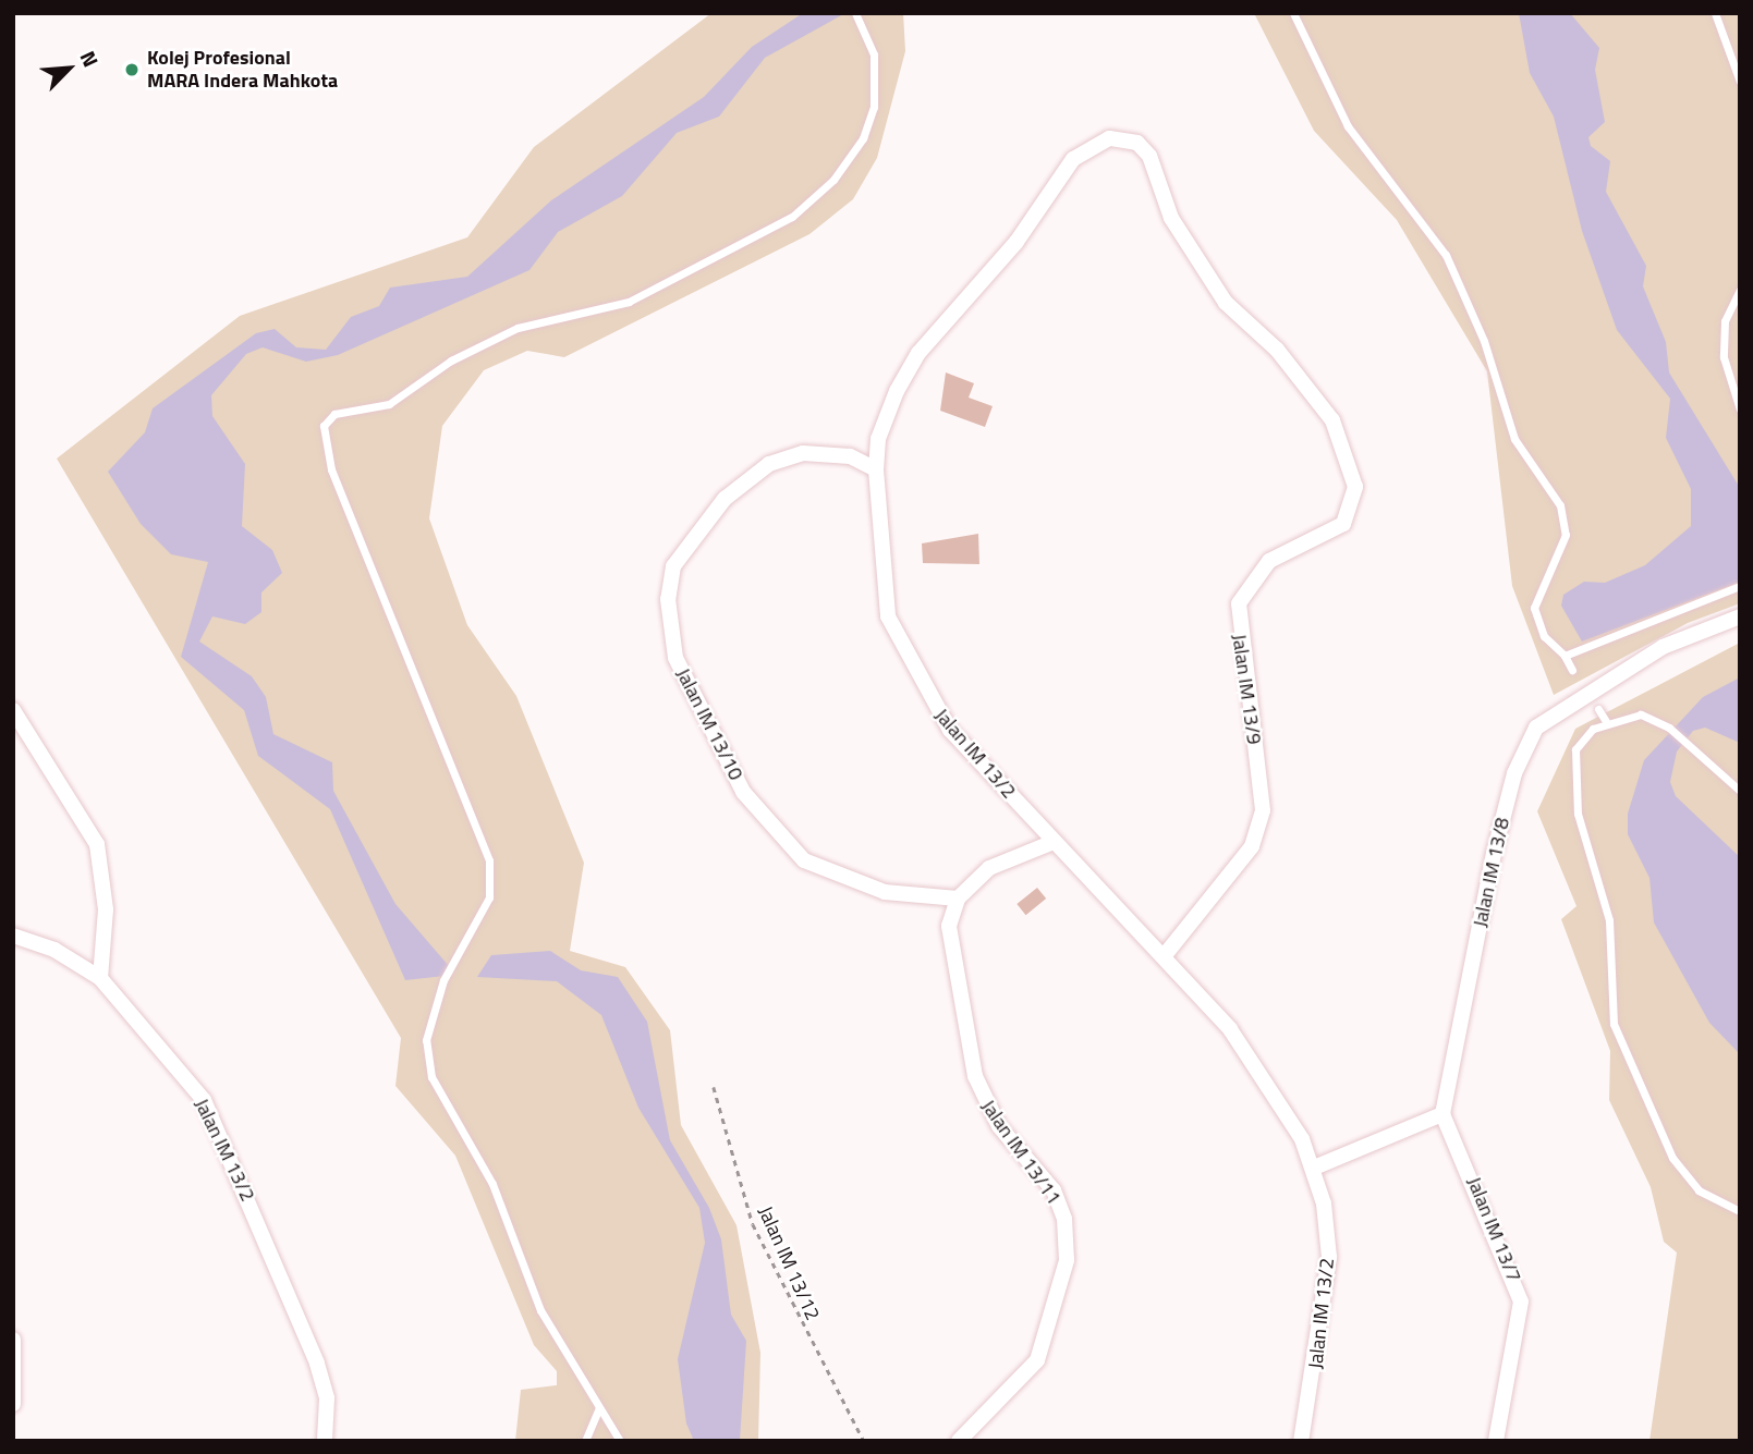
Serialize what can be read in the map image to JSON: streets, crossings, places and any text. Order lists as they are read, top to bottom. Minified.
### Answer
{"streets":{"street":["Jalan IM 13/9","Jalan IM 13/10","Jalan IM 13/2","Jalan IM 13/8","Jalan IM 13/11","Jalan IM 13/7"],"path":["Jalan IM 13/12"]},"crossings":[["Jalan IM 13/9","Jalan IM 13/2"],["Jalan IM 13/10","Jalan IM 13/2"],["Jalan IM 13/10","Jalan IM 13/11"],["Jalan IM 13/8","Jalan IM 13/7"]],"places":["Kolej Profesional MARA Indera Mahkota"],"north":"top right"}
